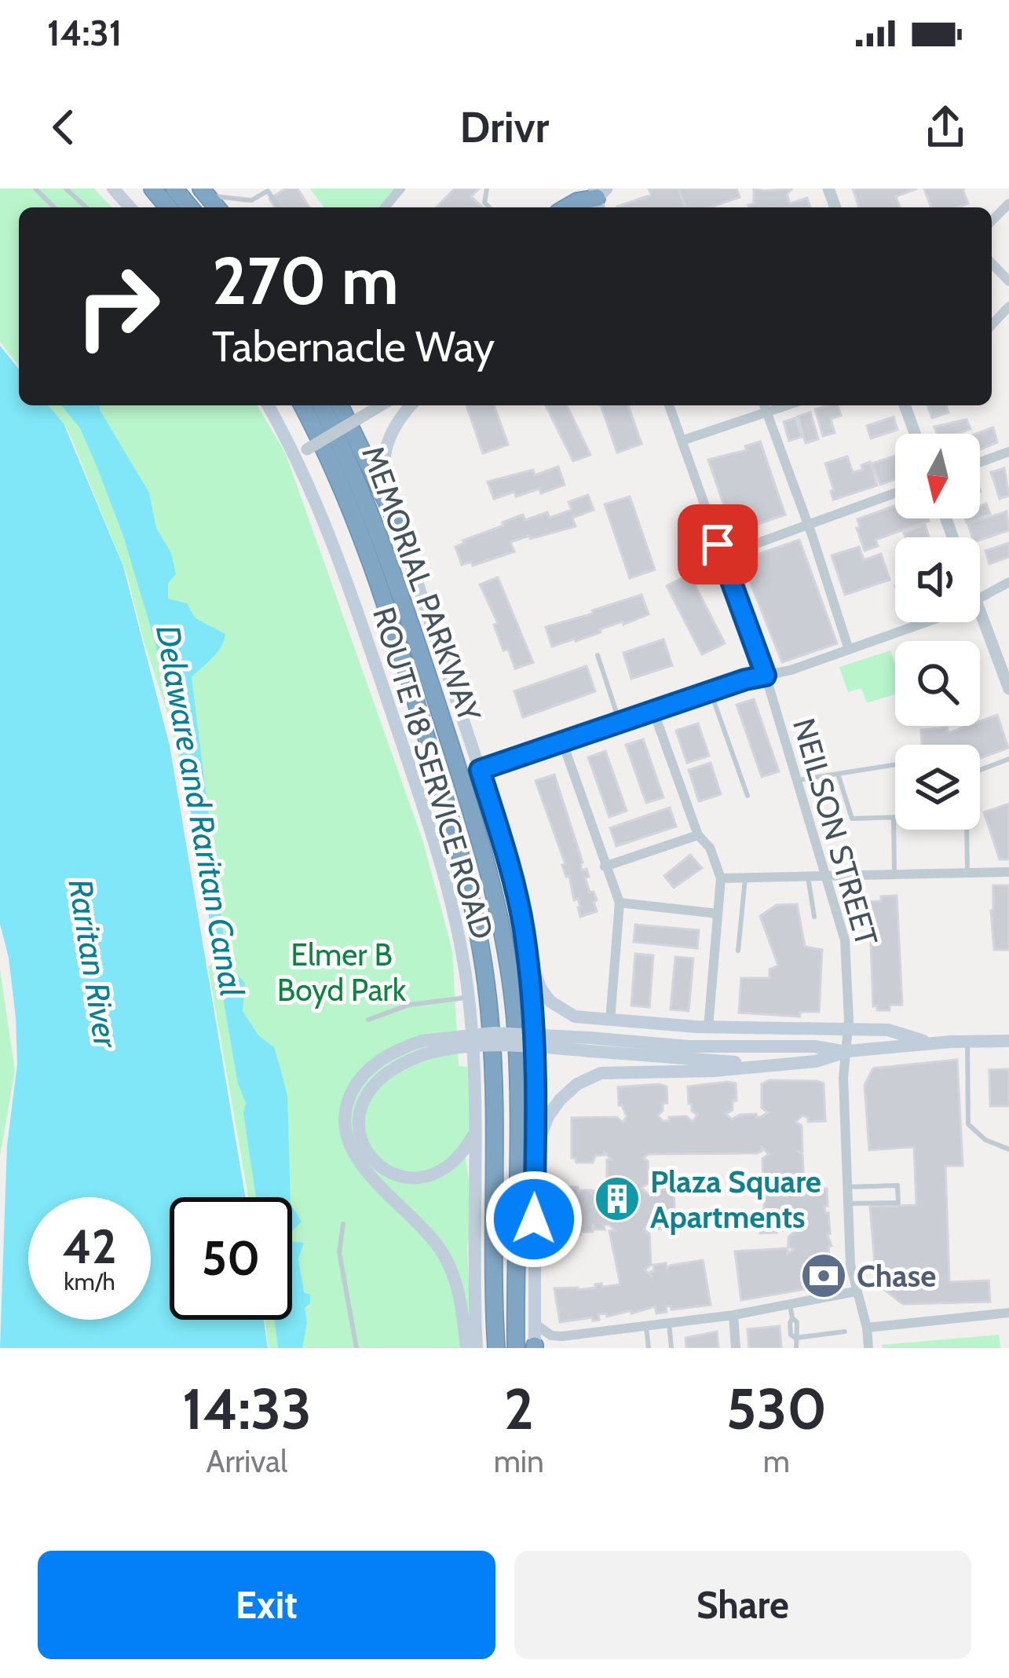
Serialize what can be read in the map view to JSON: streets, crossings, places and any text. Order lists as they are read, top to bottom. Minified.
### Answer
{"streets":{"highway":["MEMORIAL PARKWAY"],"main road":["ROUTE 18 SERVICE ROAD"],"street":["NEILSON STREET"]},"water":["Delaware and Raritan Canal","Raritan River"],"parks":["Elmer B Boyd Park"],"places":{"building":["Plaza Square Apartments"],"bank":["Chase"]},"north":"bottom","page":{"status":"14:31","header":"Drivr","turn":["270 m","Tabernacle Way"],"speed":"42 km/h","limit":"50","eta":["14:33","Arrival","2","min","530","m"],"buttons":["Exit","Share"]}}
